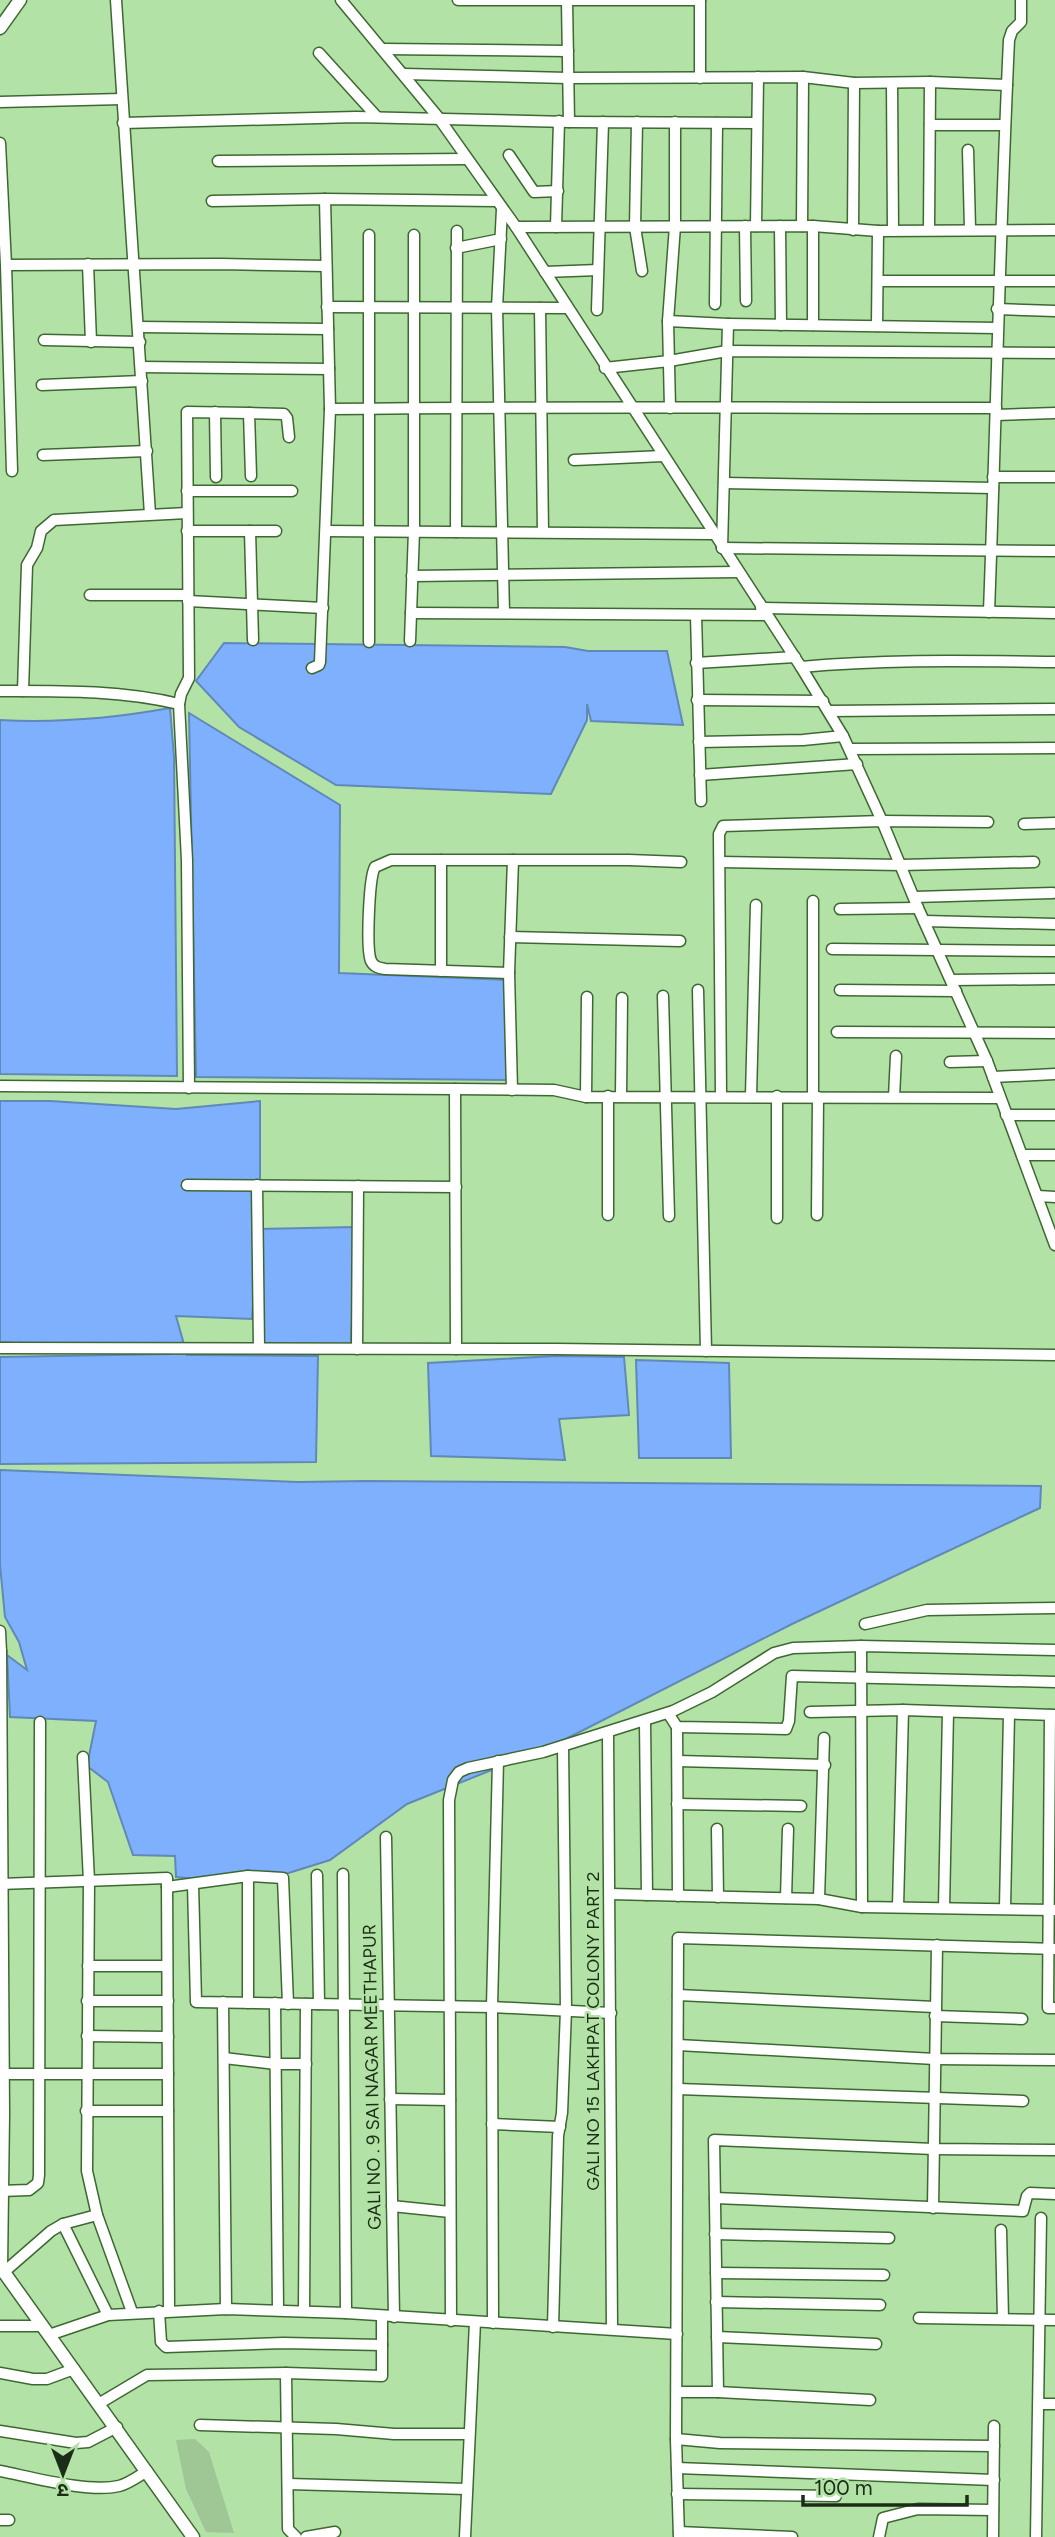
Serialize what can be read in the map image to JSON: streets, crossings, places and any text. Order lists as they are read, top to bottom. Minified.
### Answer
{"streets":{"street":["GALI NO 15 LAKHPAT COLONY PART 2","GALI NO . 9 SAI NAGAR MEETHAPUR"]},"scale_bar":"100 m","north":"bottom"}
